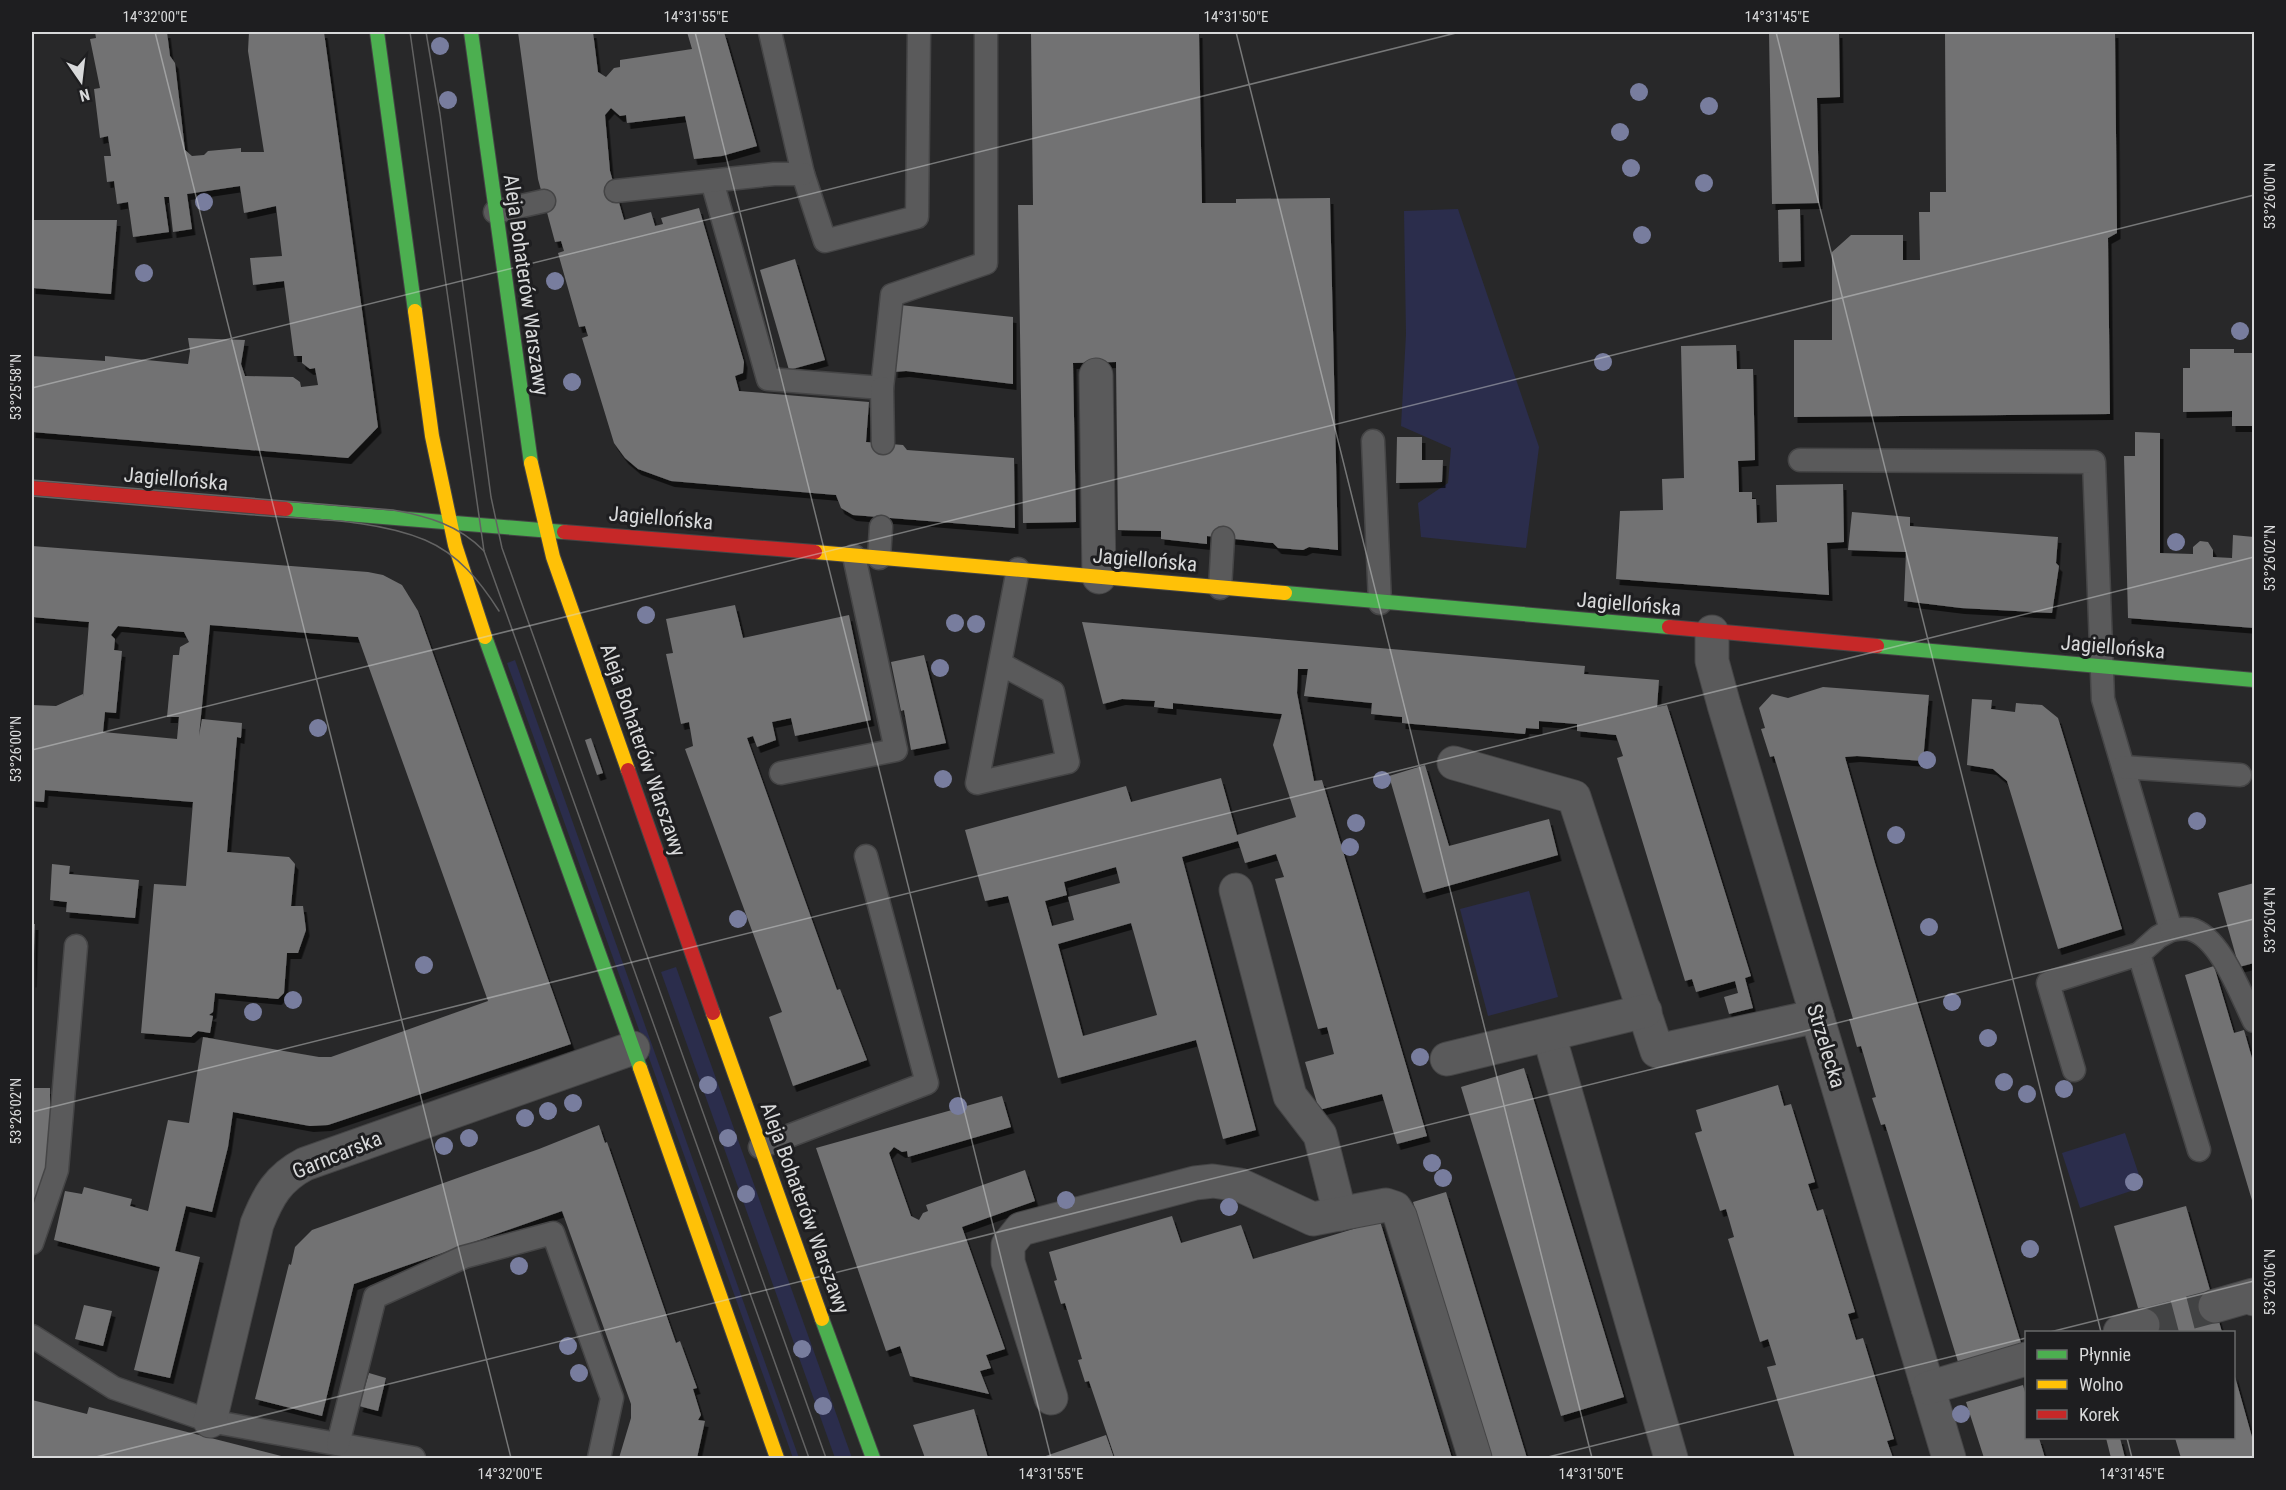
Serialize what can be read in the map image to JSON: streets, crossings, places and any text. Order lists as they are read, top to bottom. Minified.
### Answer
{"streets":{"street":["Aleja Bohaterów Warszawy","Jagiellońska","Strzelecka","Garncarska"]},"crossings":[["Aleja Bohaterów Warszawy","Jagiellońska"],["Jagiellońska","Strzelecka"]],"legend":["Płynnie","Wolno","Korek"],"north":"bottom","coordinates":["14°32'00\"E","14°31'55\"E","14°31'50\"E","14°31'45\"E","53°26'00\"N","53°25'58\"N","53°26'02\"N","53°26'04\"N","53°26'06\"N"]}
